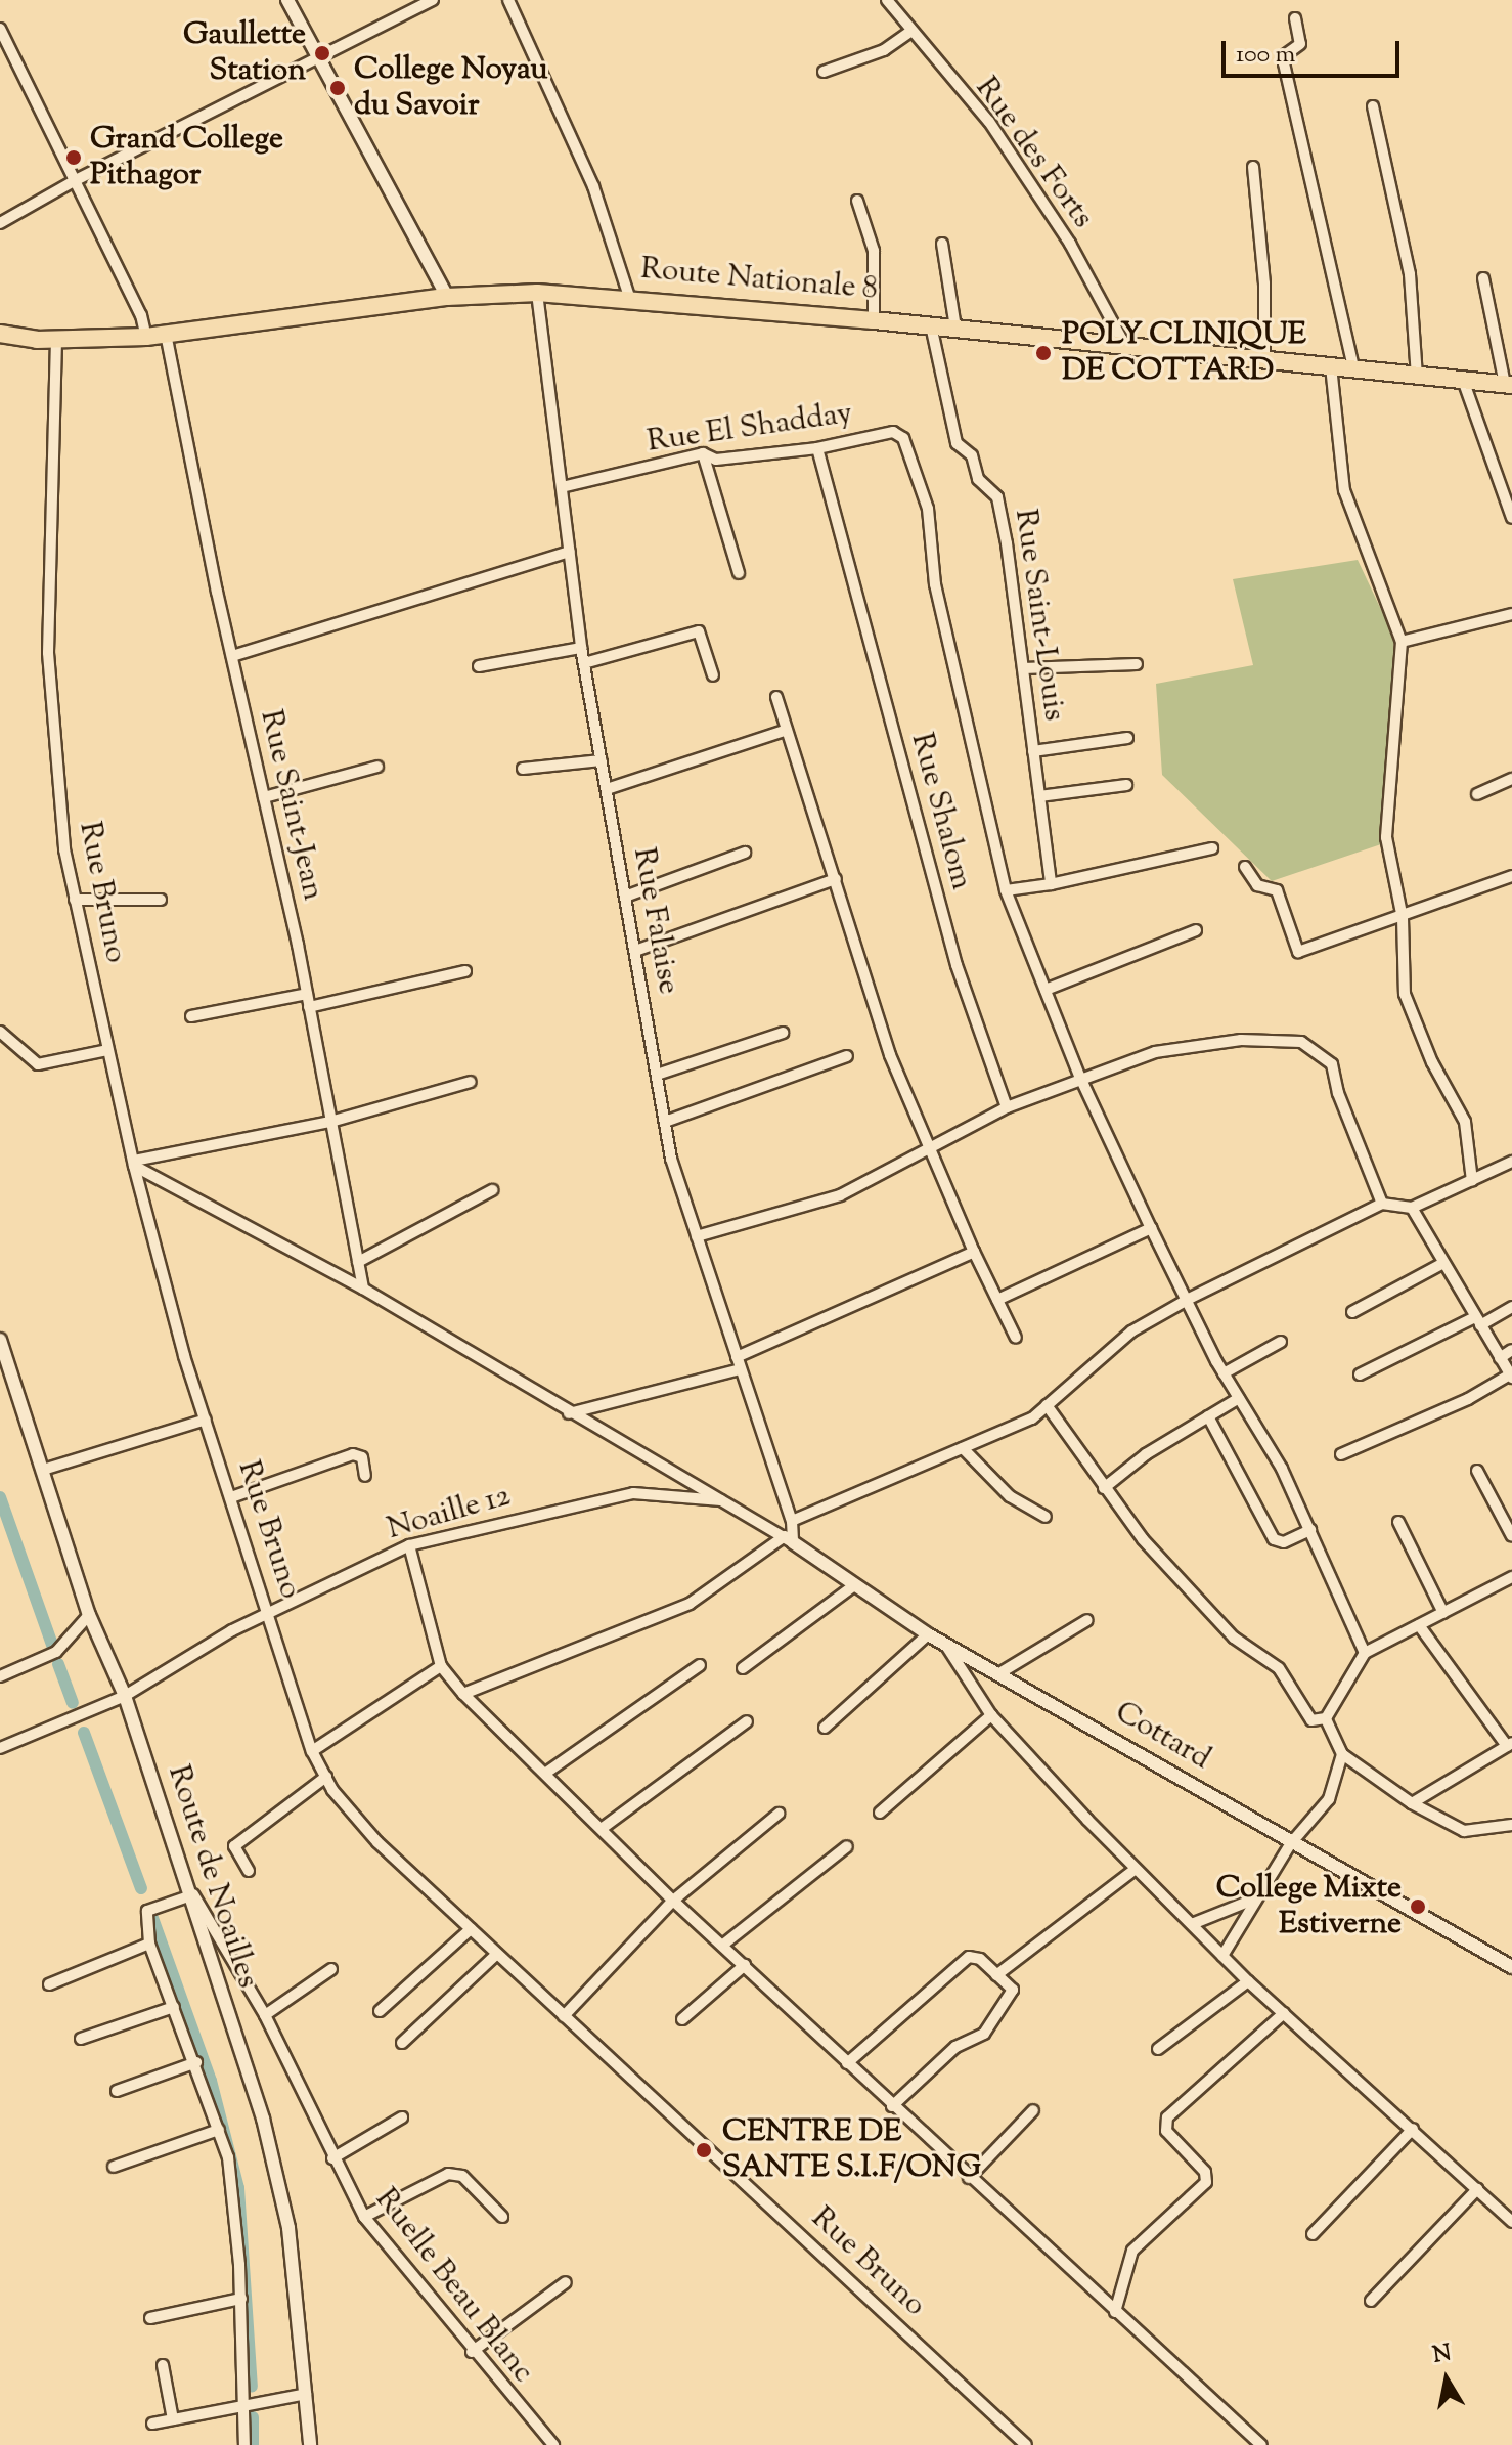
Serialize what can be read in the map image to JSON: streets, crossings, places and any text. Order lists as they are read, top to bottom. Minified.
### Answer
{"streets":{"main road":["Route Nationale 8"],"street":["Rue des Forts","Rue El Shadday","Rue Saint-Louis","Rue Saint-Jean","Rue Shalom","Rue Bruno","Rue Falaise","Noaille 12","Cottard","Route de Noailles","Ruelle Beau Blanc"]},"crossings":[["Rue des Forts","Route Nationale 8"],["Route Nationale 8","Rue Saint-Louis"],["Route Nationale 8","Rue Saint-Jean"],["Route Nationale 8","Rue Bruno"],["Route Nationale 8","Rue Falaise"],["Rue El Shadday","Rue Shalom"],["Rue El Shadday","Rue Falaise"],["Rue Bruno","Noaille 12"],["Rue Falaise","Cottard"],["Noaille 12","Route de Noailles"],["Route de Noailles","Ruelle Beau Blanc"]],"places":["Gaullette Station","College Noyau du Savoir","Grand College Pithagor","POLY CLINIQUE DE COTTARD","College Mixte Estiverne","CENTRE DE SANTE S.I.F/ONG"],"scale_bar":"100 m","north":"top"}
